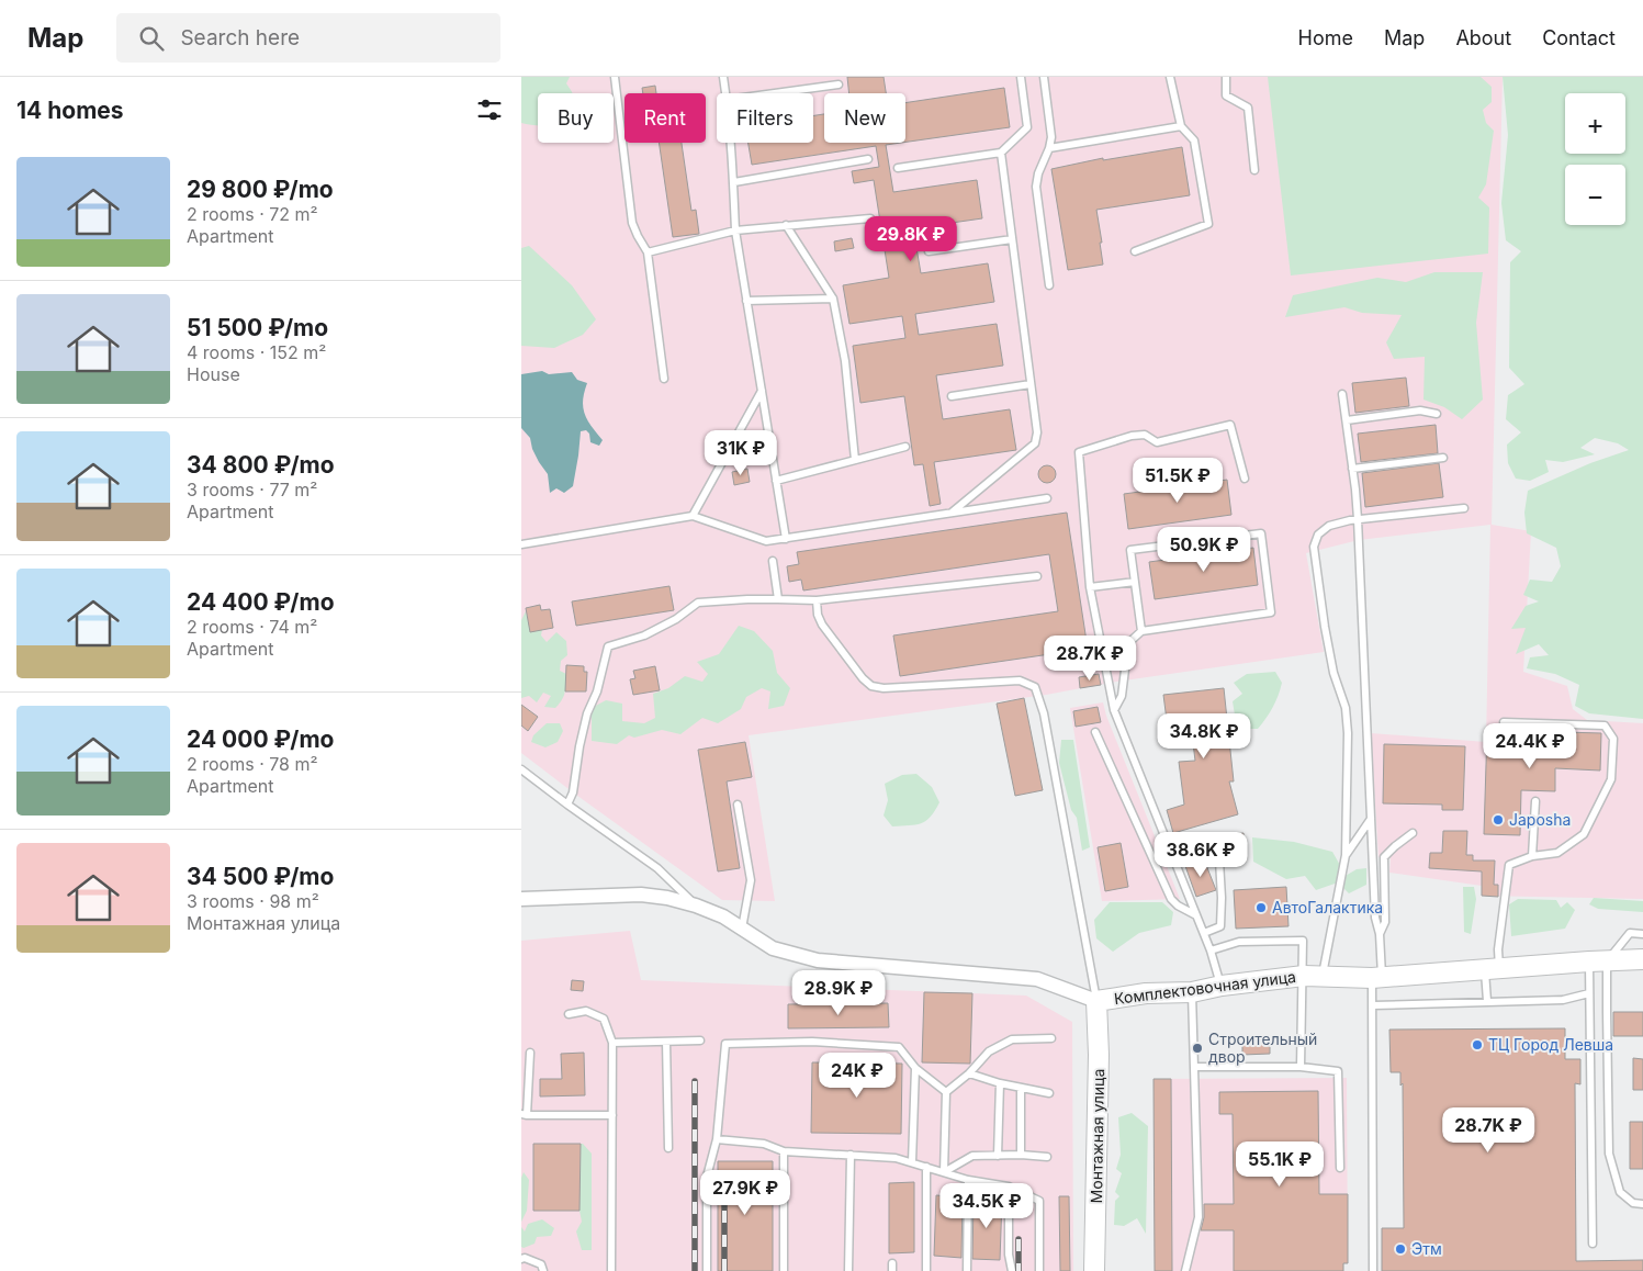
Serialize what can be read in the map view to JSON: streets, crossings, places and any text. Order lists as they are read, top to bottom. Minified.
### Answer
{"streets":{"street":["Комплектовочная улица","Монтажная улица"]},"crossings":[["Комплектовочная улица","Монтажная улица"]],"places":["Japosha","АвтоГалактика","ТЦ Город Левша","Строительный двор","Этм"],"page":{"header":"Map","search":"Search here","nav":["Home","Map","About","Contact"],"heading":"14 homes","map_buttons":["+","−"],"chip":["Buy","Rent","Filters","New"],"list":[{"name":"29 800 ₽/mo","note":"2 rooms · 72 m² · Apartment"},{"name":"51 500 ₽/mo","note":"4 rooms · 152 m² · House"},{"name":"34 800 ₽/mo","note":"3 rooms · 77 m² · Apartment"},{"name":"24 400 ₽/mo","note":"2 rooms · 74 m² · Apartment"},{"name":"24 000 ₽/mo","note":"2 rooms · 78 m² · Apartment"},{"name":"34 500 ₽/mo","note":"3 rooms · 98 m² · Монтажная улица"}],"price":["29.8K ₽","31K ₽","51.5K ₽","50.9K ₽","28.7K ₽","34.8K ₽","24.4K ₽","38.6K ₽","28.9K ₽","24K ₽","28.7K ₽","55.1K ₽","27.9K ₽","34.5K ₽"]}}
